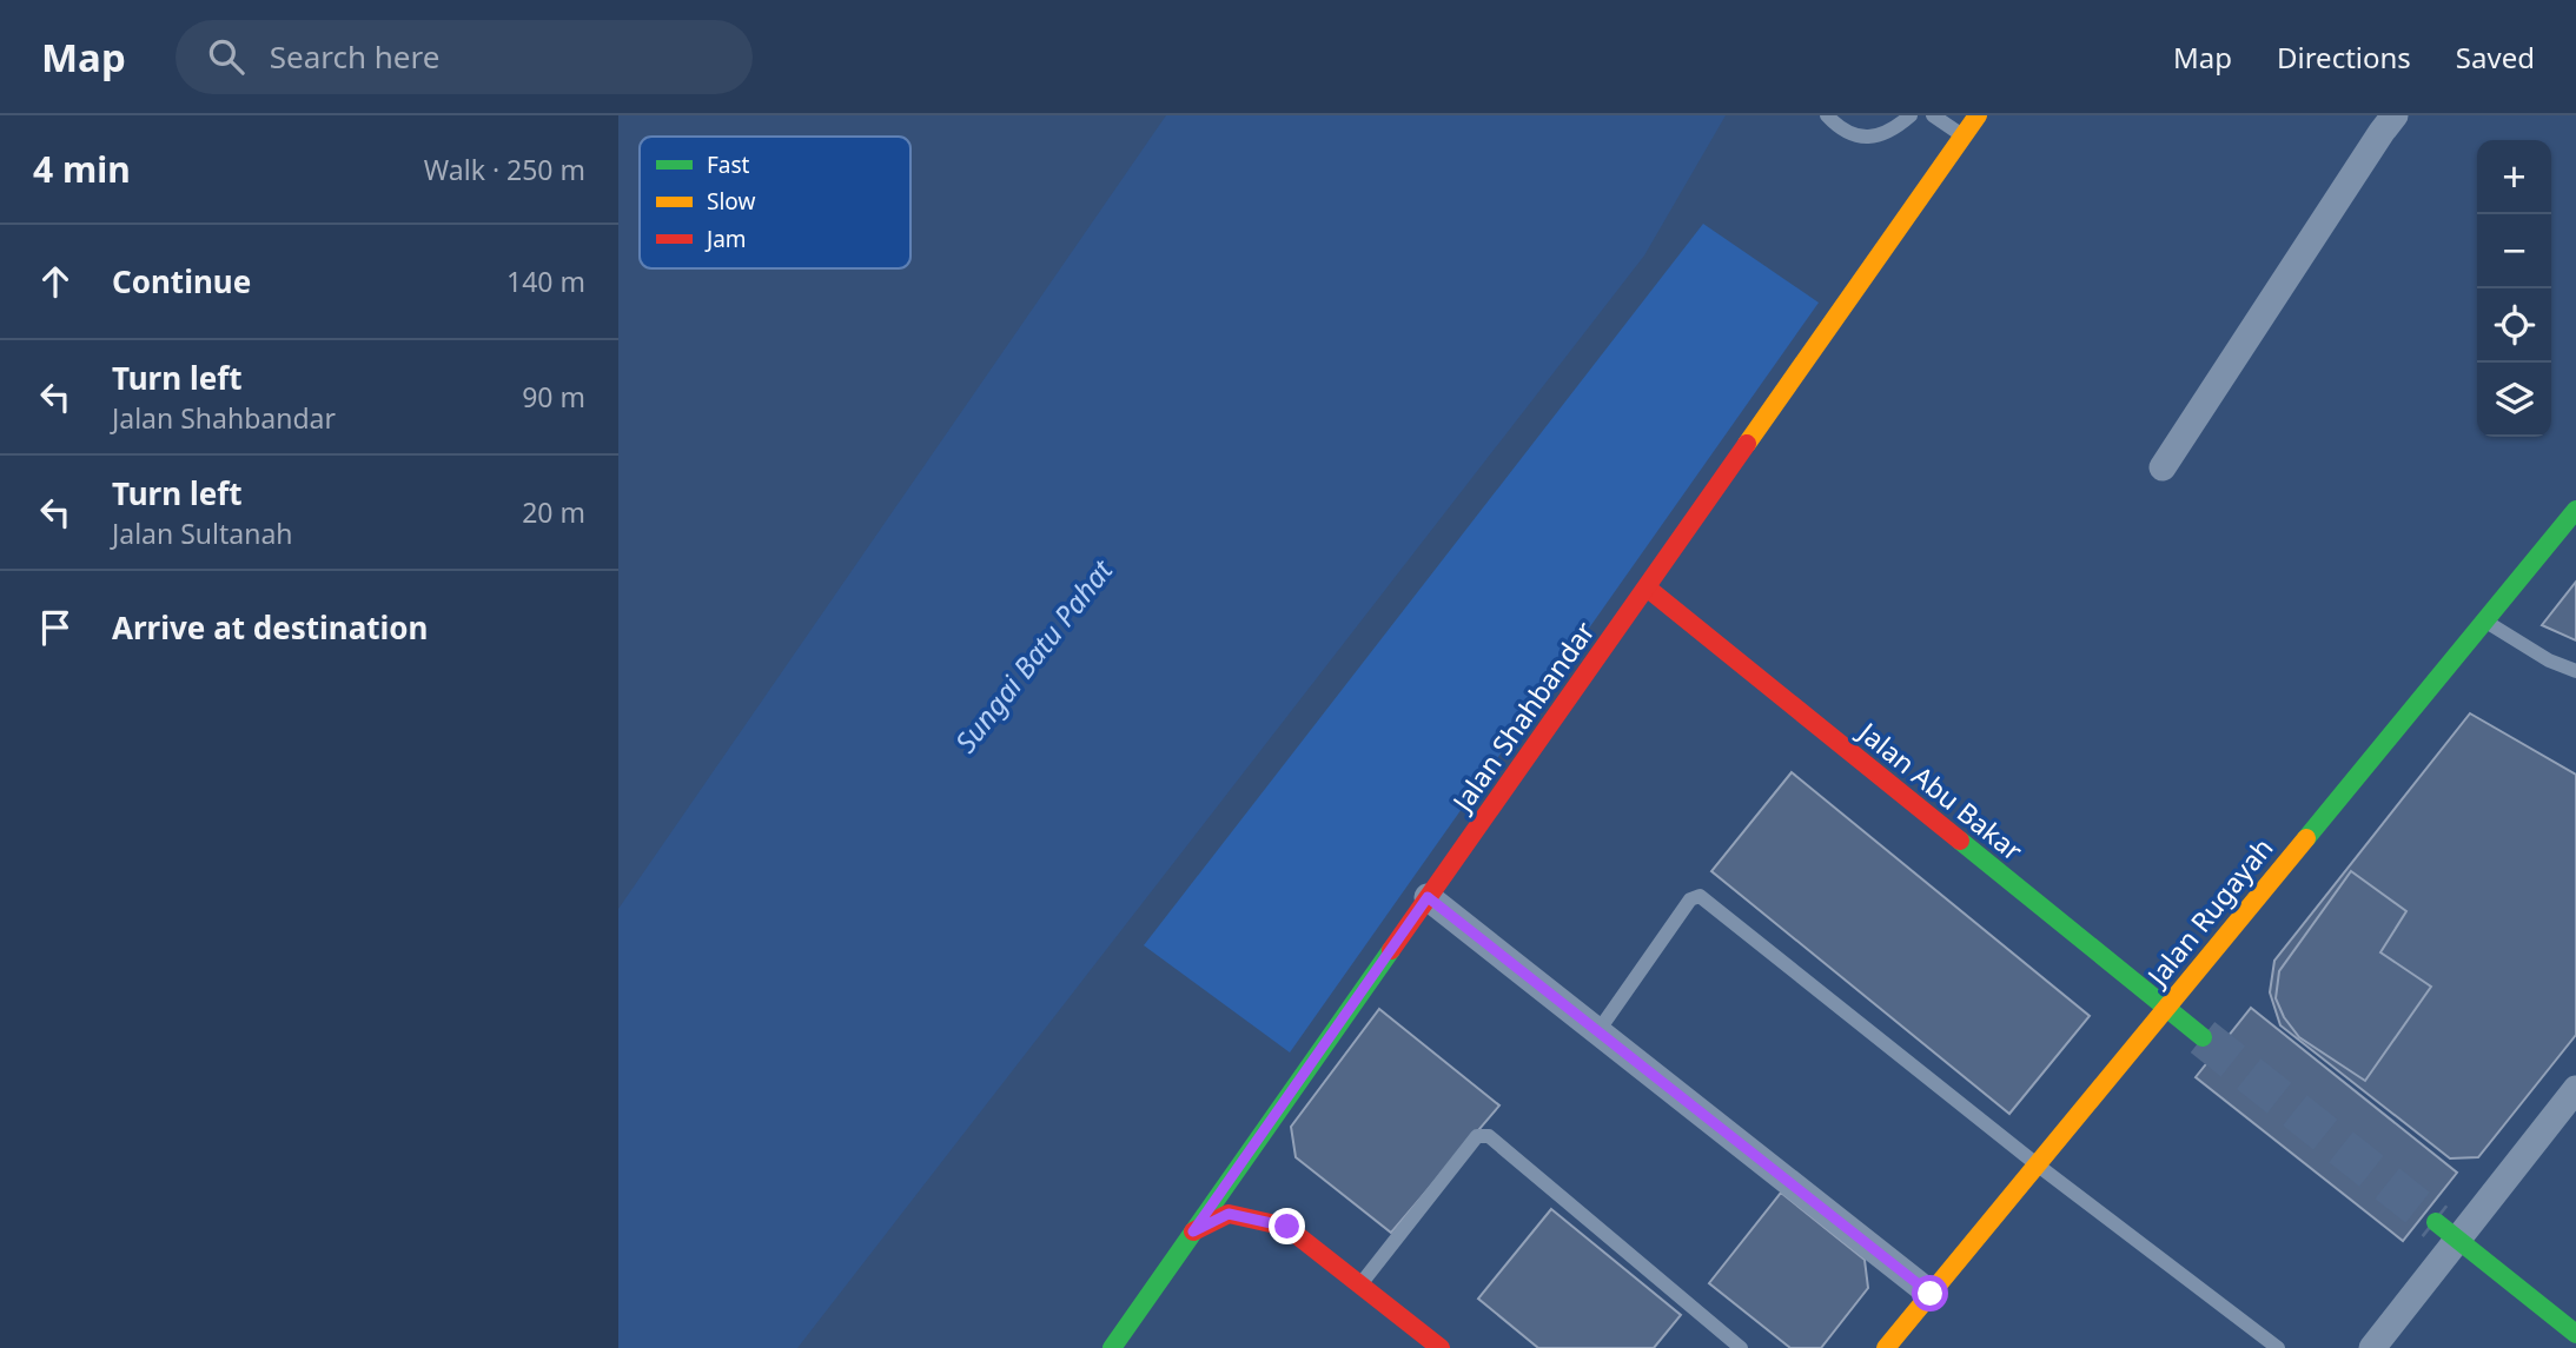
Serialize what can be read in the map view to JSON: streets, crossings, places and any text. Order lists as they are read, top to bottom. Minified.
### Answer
{"streets":{"street":["Jalan Shahbandar","Jalan Abu Bakar","Jalan Rugayah"]},"crossings":[["Jalan Shahbandar","Jalan Abu Bakar"],["Jalan Abu Bakar","Jalan Rugayah"]],"water":["Sungai Batu Pahat"],"legend":["Fast","Slow","Jam"],"page":{"header":"Map","search":"Search here","nav":["Map","Directions","Saved"],"heading":["4 min","Walk · 250 m"],"map_buttons":["+","−"],"list":[["Continue","140 m"],["Turn left","Jalan Shahbandar","90 m"],["Turn left","Jalan Sultanah","20 m"],"Arrive at destination"]}}
